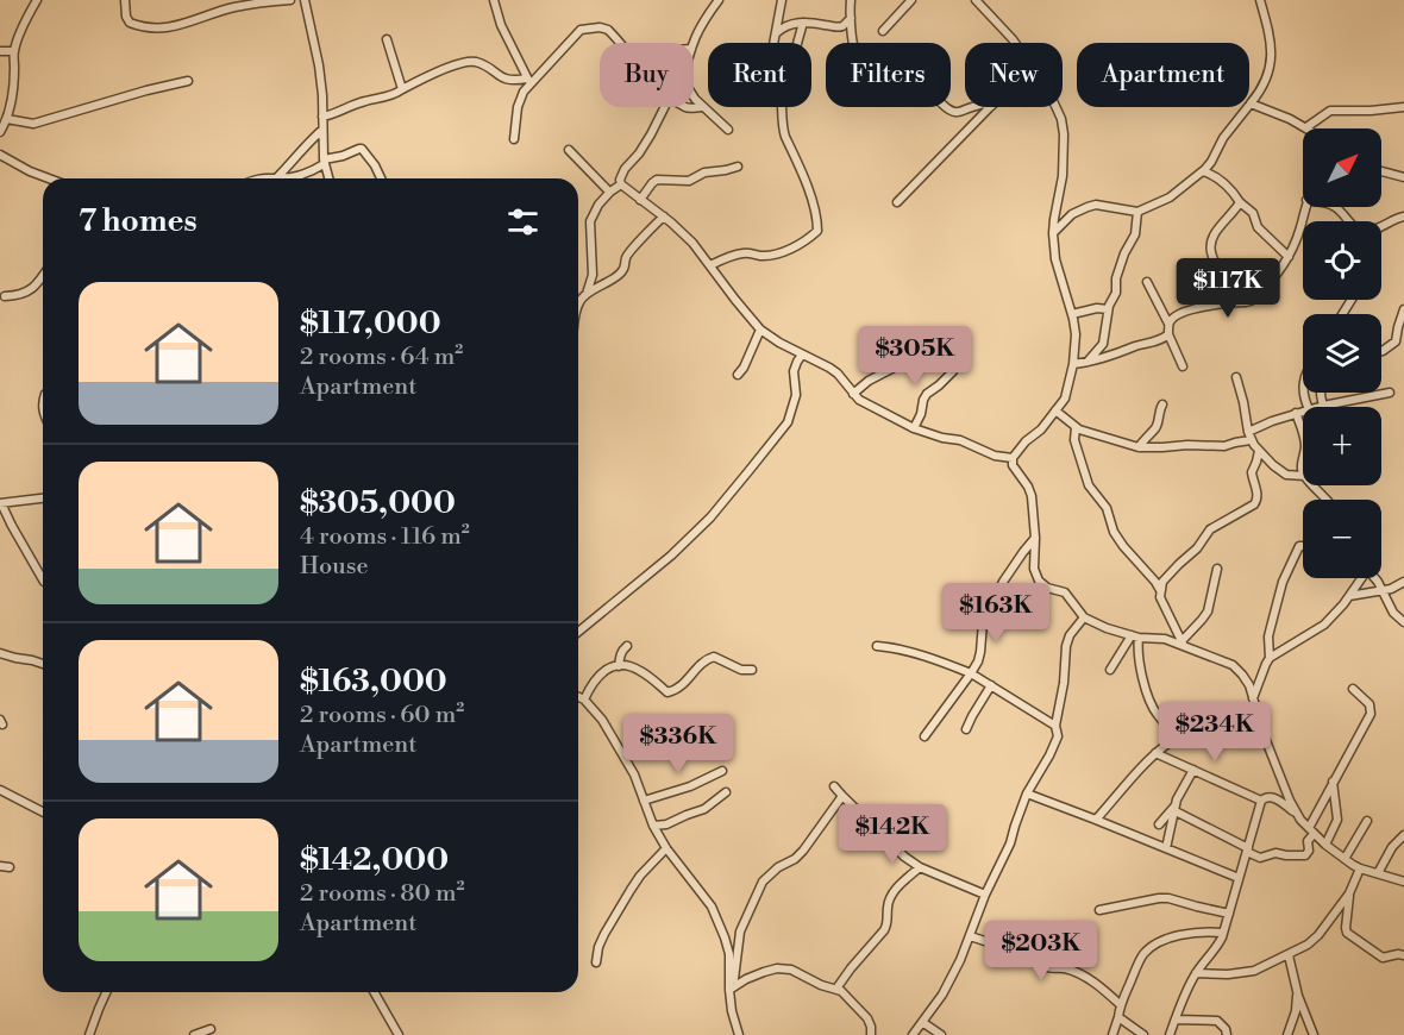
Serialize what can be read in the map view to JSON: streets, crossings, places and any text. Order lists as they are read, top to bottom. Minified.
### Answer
{"north":"top right","page":{"chip":["Buy","Rent","Filters","New","Apartment"],"map_buttons":["+","−"],"heading":"7 homes","price":["$117K","$305K","$163K","$234K","$336K","$142K","$203K"],"list":[{"name":"$117,000","note":"2 rooms · 64 m² · Apartment"},{"name":"$305,000","note":"4 rooms · 116 m² · House"},{"name":"$163,000","note":"2 rooms · 60 m² · Apartment"},{"name":"$142,000","note":"2 rooms · 80 m² · Apartment"}]}}
